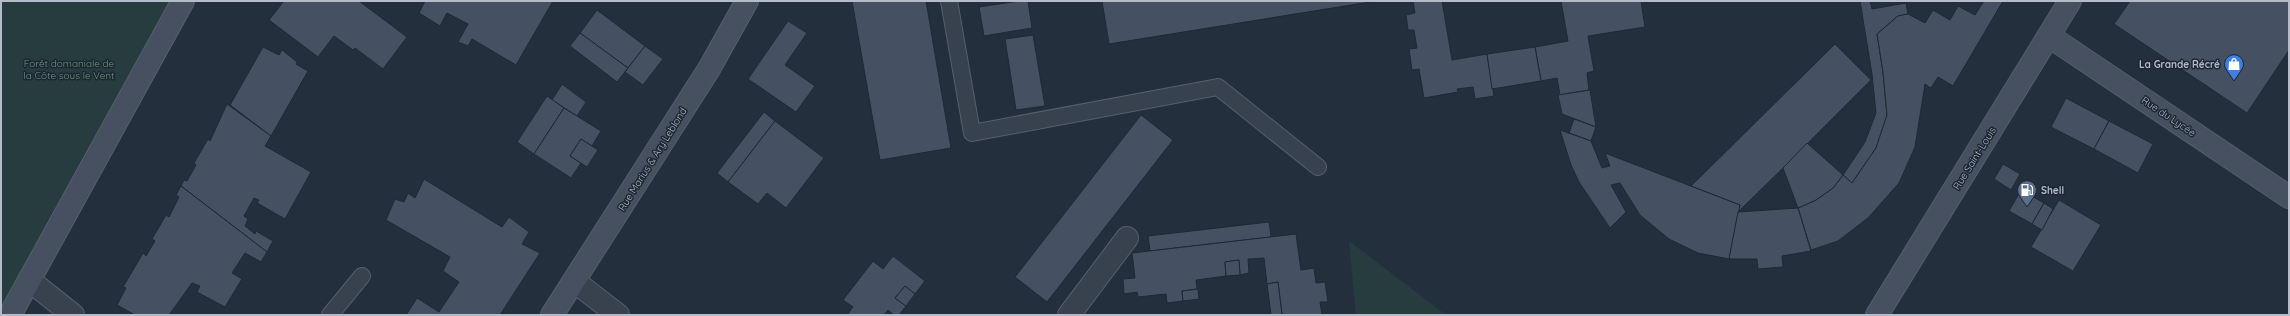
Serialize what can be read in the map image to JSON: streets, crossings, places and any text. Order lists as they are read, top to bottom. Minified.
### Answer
{"streets":{"street":["Rue du Lycée","Rue Saint-Louis","Rue Marius & Ary Leblond"]},"crossings":[["Rue du Lycée","Rue Saint-Louis"]],"parks":["Forêt domaniale de la Côte sous le Vent"],"places":{"shop":["La Grande Récré"],"fuel station":["Shell"]}}
